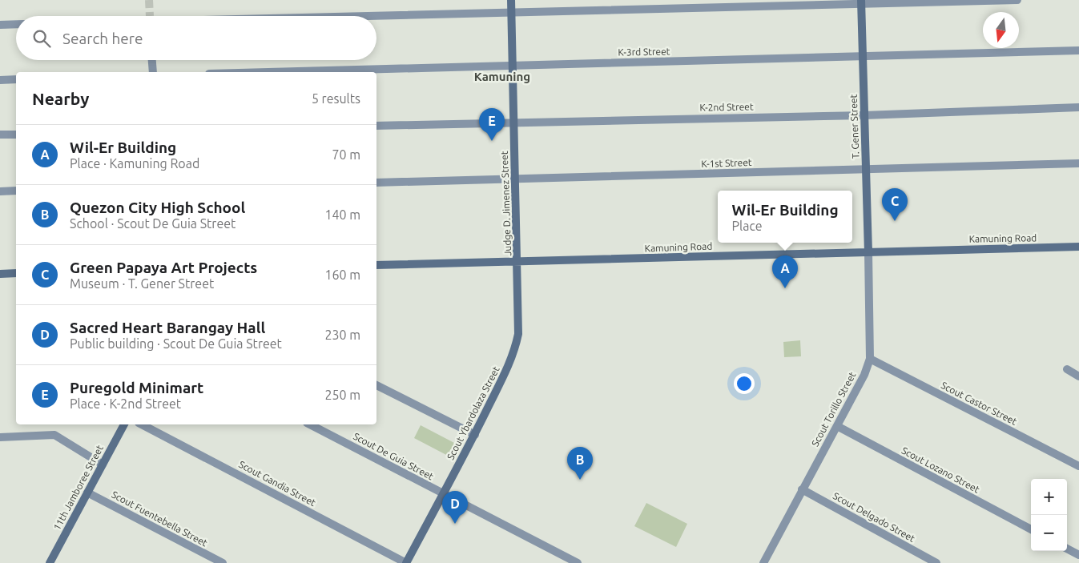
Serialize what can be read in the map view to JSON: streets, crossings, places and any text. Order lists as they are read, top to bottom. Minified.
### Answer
{"streets":{"street":["K-3rd Street","K-2nd Street","T. Gener Street","K-1st Street","Judge D. Jimenez Street","Kamuning Road","Scout Castor Street","Scout Torillo Street","Scout Ybardolaza Street","Scout De Guia Street","Scout Lozano Street","Scout Gandia Street","11th Jamboree Street","Scout Delgado Street","Scout Fuentebella Street"]},"crossings":[["K-3rd Street","T. Gener Street"],["K-3rd Street","Judge D. Jimenez Street"],["K-2nd Street","T. Gener Street"],["K-2nd Street","Judge D. Jimenez Street"],["T. Gener Street","K-1st Street"],["T. Gener Street","Kamuning Road"],["T. Gener Street","Scout Torillo Street"],["K-1st Street","Judge D. Jimenez Street"],["Judge D. Jimenez Street","Kamuning Road"],["Judge D. Jimenez Street","Scout Ybardolaza Street"],["Kamuning Road","Scout Torillo Street"],["Kamuning Road","Scout Ybardolaza Street"],["Scout Castor Street","Scout Torillo Street"],["Scout Torillo Street","Scout Lozano Street"],["Scout Torillo Street","Scout Delgado Street"],["Scout Ybardolaza Street","Scout De Guia Street"],["Scout Ybardolaza Street","Scout Gandia Street"],["11th Jamboree Street","Scout Fuentebella Street"]],"districts":["Kamuning"],"north":"bottom","page":{"search":"Search here","heading":["Nearby","5 results"],"pins":["E","C","A","B","D"],"list":[{"mark":"A","name":"Wil-Er Building","note":"Place · Kamuning Road","value":"70 m"},{"mark":"B","name":"Quezon City High School","note":"School · Scout De Guia Street","value":"140 m"},{"mark":"C","name":"Green Papaya Art Projects","note":"Museum · T. Gener Street","value":"160 m"},{"mark":"D","name":"Sacred Heart Barangay Hall","note":"Public building · Scout De Guia Street","value":"230 m"},{"mark":"E","name":"Puregold Minimart","note":"Place · K-2nd Street","value":"250 m"}],"popup":["Wil-Er Building","Place"],"map_buttons":["+","−"]}}
